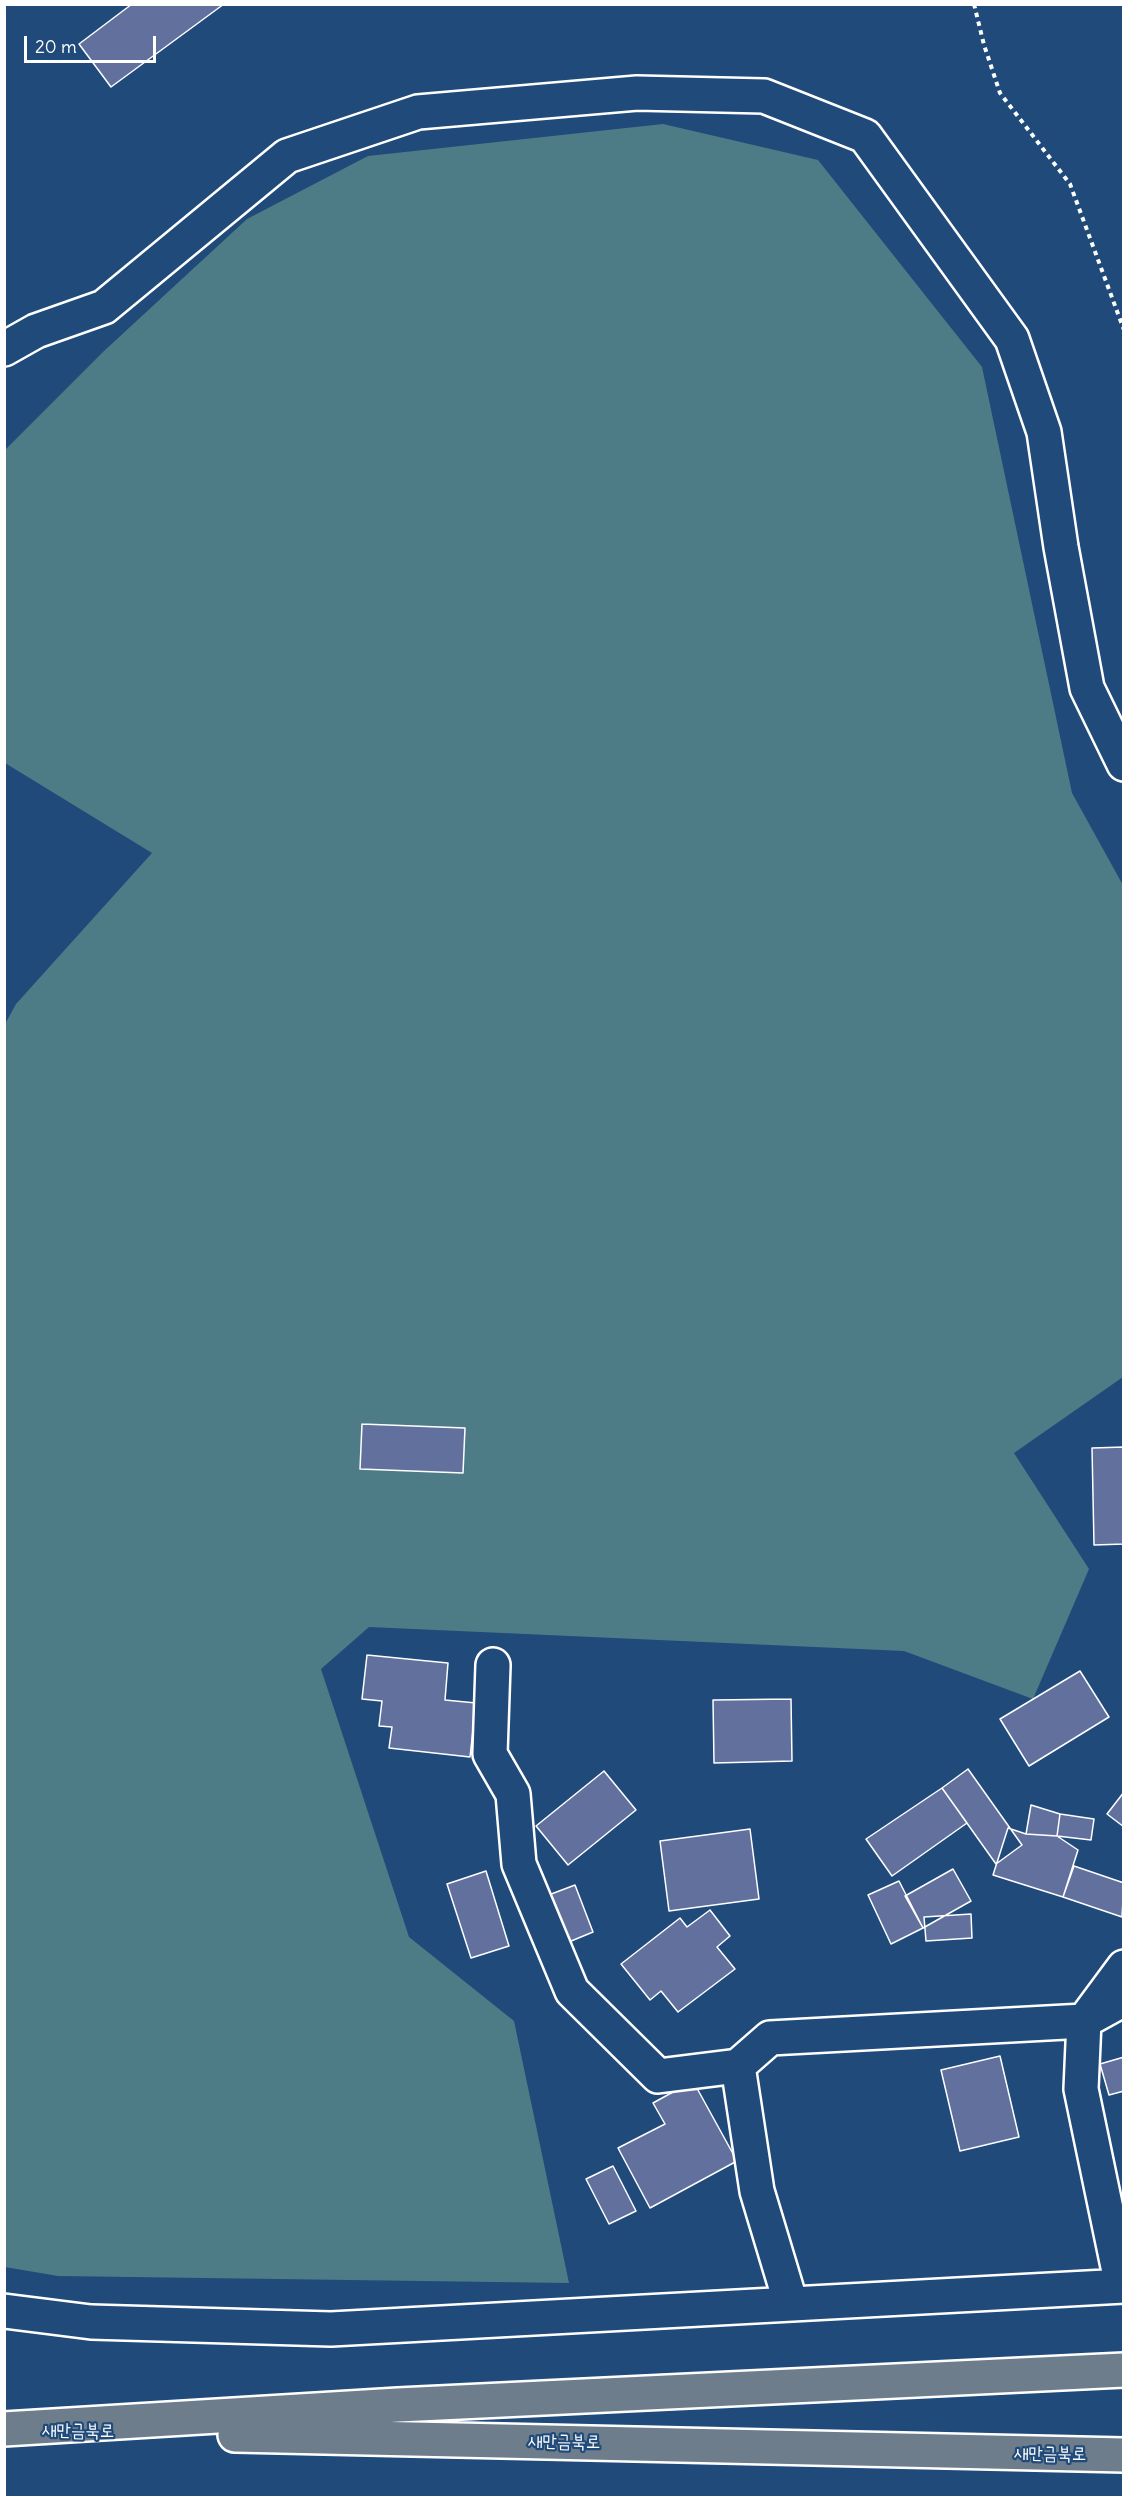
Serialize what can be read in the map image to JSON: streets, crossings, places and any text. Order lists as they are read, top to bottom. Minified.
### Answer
{"streets":{"highway":["새만금북로"]},"scale_bar":"20 m"}
